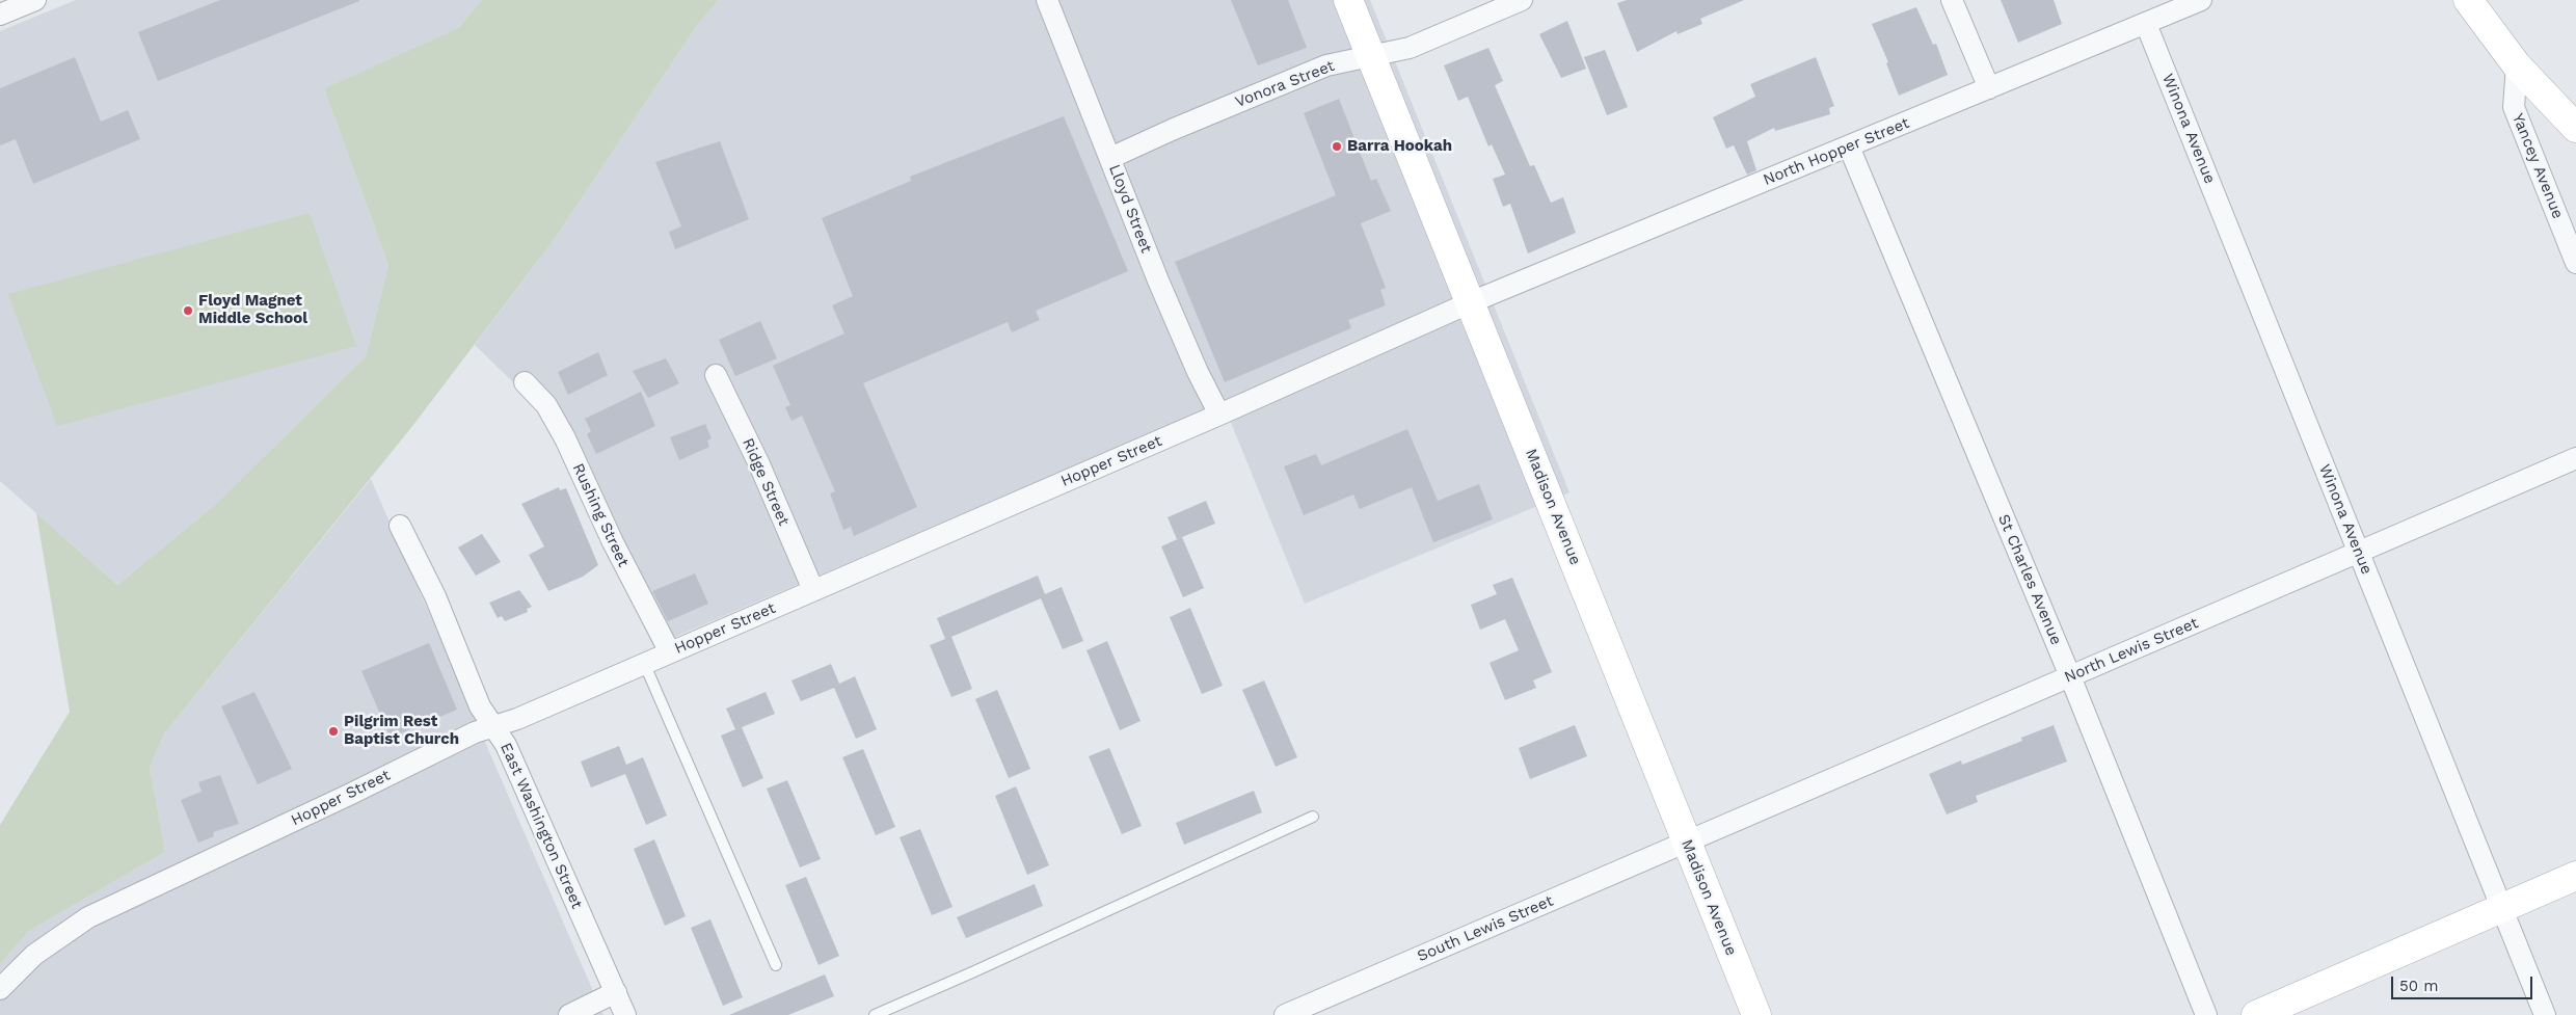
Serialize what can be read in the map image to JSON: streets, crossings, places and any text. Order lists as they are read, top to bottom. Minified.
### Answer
{"streets":{"main road":["Madison Avenue"],"street":["Vonora Street","Winona Avenue","North Hopper Street","Yancey Avenue","Lloyd Street","Hopper Street","Ridge Street","Rushing Street","St Charles Avenue","North Lewis Street","East Washington Street","South Lewis Street"]},"crossings":[["Vonora Street","Lloyd Street"],["Vonora Street","Madison Avenue"],["Winona Avenue","North Hopper Street"],["Winona Avenue","North Lewis Street"],["North Hopper Street","Hopper Street"],["North Hopper Street","Madison Avenue"],["North Hopper Street","St Charles Avenue"],["Lloyd Street","Hopper Street"],["Hopper Street","Ridge Street"],["Hopper Street","Madison Avenue"],["Hopper Street","Rushing Street"],["Hopper Street","East Washington Street"],["Madison Avenue","North Lewis Street"],["Madison Avenue","South Lewis Street"],["St Charles Avenue","North Lewis Street"],["North Lewis Street","South Lewis Street"]],"places":["Barra Hookah","Floyd Magnet Middle School","Pilgrim Rest Baptist Church"],"scale_bar":"50 m"}
